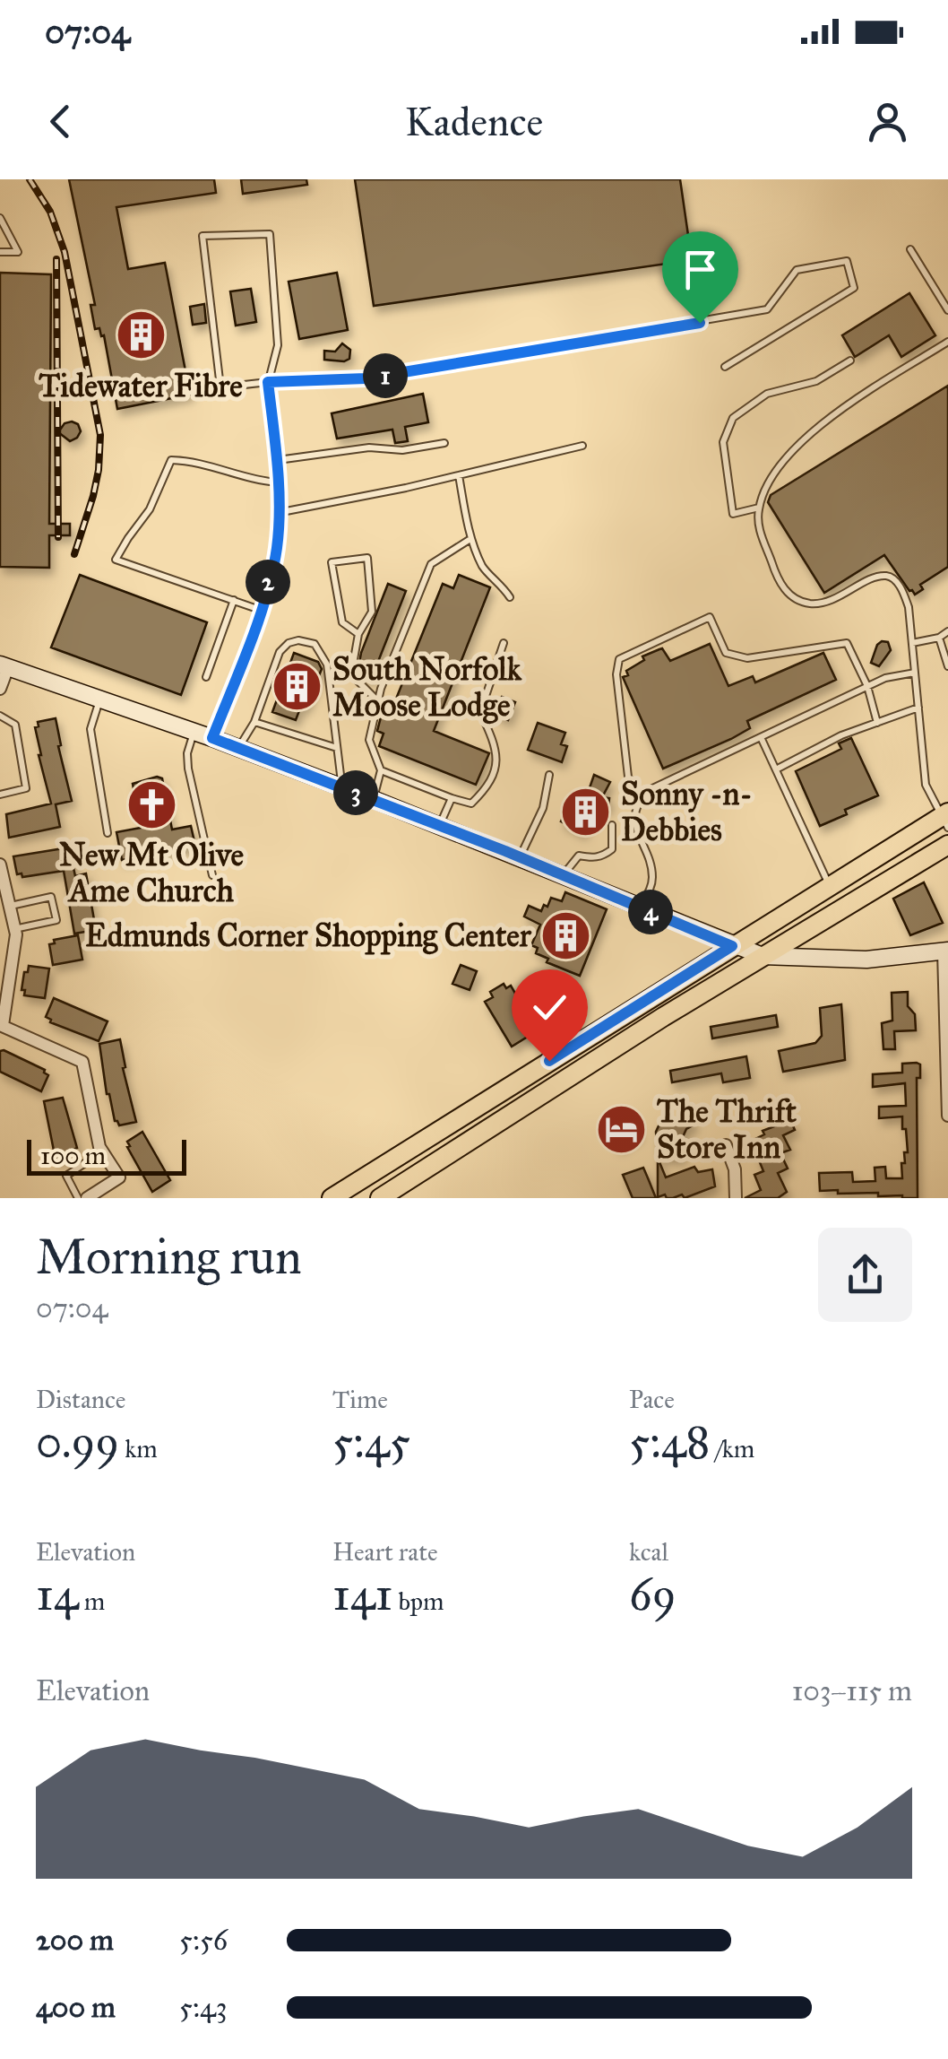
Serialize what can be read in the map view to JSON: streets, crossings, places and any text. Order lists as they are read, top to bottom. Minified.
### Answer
{"places":{"building":["Tidewater Fibre","South Norfolk Moose Lodge","Sonny -n- Debbies","Edmunds Corner Shopping Center"],"church":["New Mt Olive Ame Church"],"hotel":["The Thrift Store Inn"]},"scale_bar":"100 m","page":{"status":"07:04","header":"Kadence","pins":["1","2","3","4"],"scale":"100 m","heading":["Morning run","07:04"],"stats":[["Distance","0.99 km"],["Time","5:45"],["Pace","5:48 /km"],["Elevation","14 m"],["Heart rate","141 bpm"],["kcal","69"]],"chart":["Elevation","103–115 m"],"list":[{"name":"200 m","note":"5:56"},{"name":"400 m","note":"5:43"}]}}
